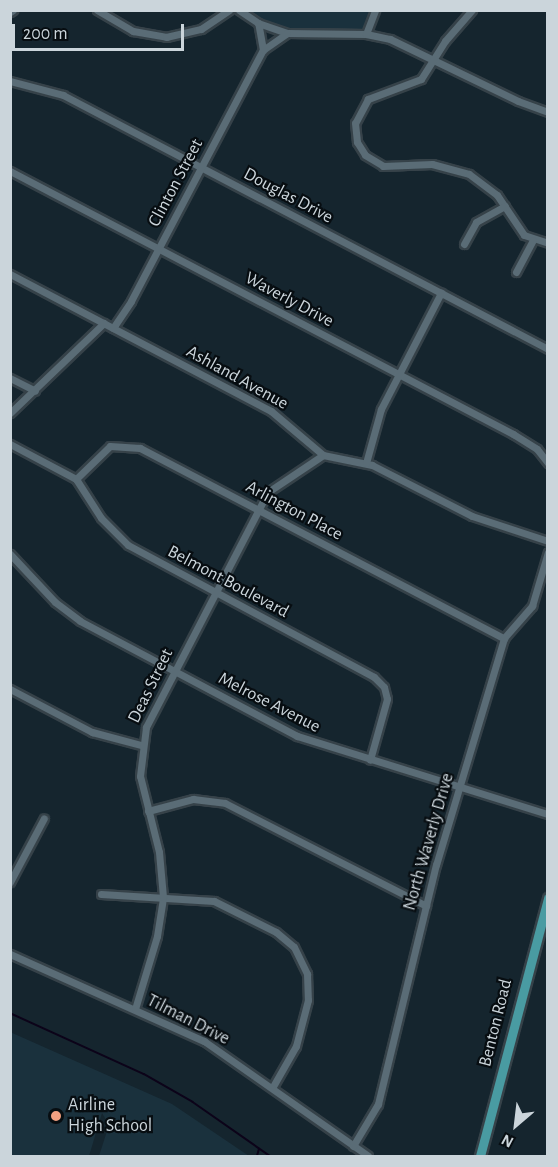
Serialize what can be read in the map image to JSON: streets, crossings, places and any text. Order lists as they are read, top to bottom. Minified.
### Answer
{"streets":{"main road":["Benton Road"],"street":["Clinton Street","Douglas Drive","Waverly Drive","Ashland Avenue","Arlington Place","Belmont Boulevard","Deas Street","Melrose Avenue","North Waverly Drive","Tilman Drive"]},"crossings":[["Clinton Street","Douglas Drive"],["Clinton Street","Waverly Drive"],["Clinton Street","Ashland Avenue"],["Ashland Avenue","Deas Street"],["Arlington Place","Belmont Boulevard"],["Arlington Place","Deas Street"],["Arlington Place","North Waverly Drive"],["Belmont Boulevard","Deas Street"],["Belmont Boulevard","Melrose Avenue"],["Deas Street","Melrose Avenue"],["Deas Street","Tilman Drive"],["Melrose Avenue","North Waverly Drive"],["North Waverly Drive","Tilman Drive"]],"places":["Airline High School"],"scale_bar":"200 m","north":"bottom left"}
